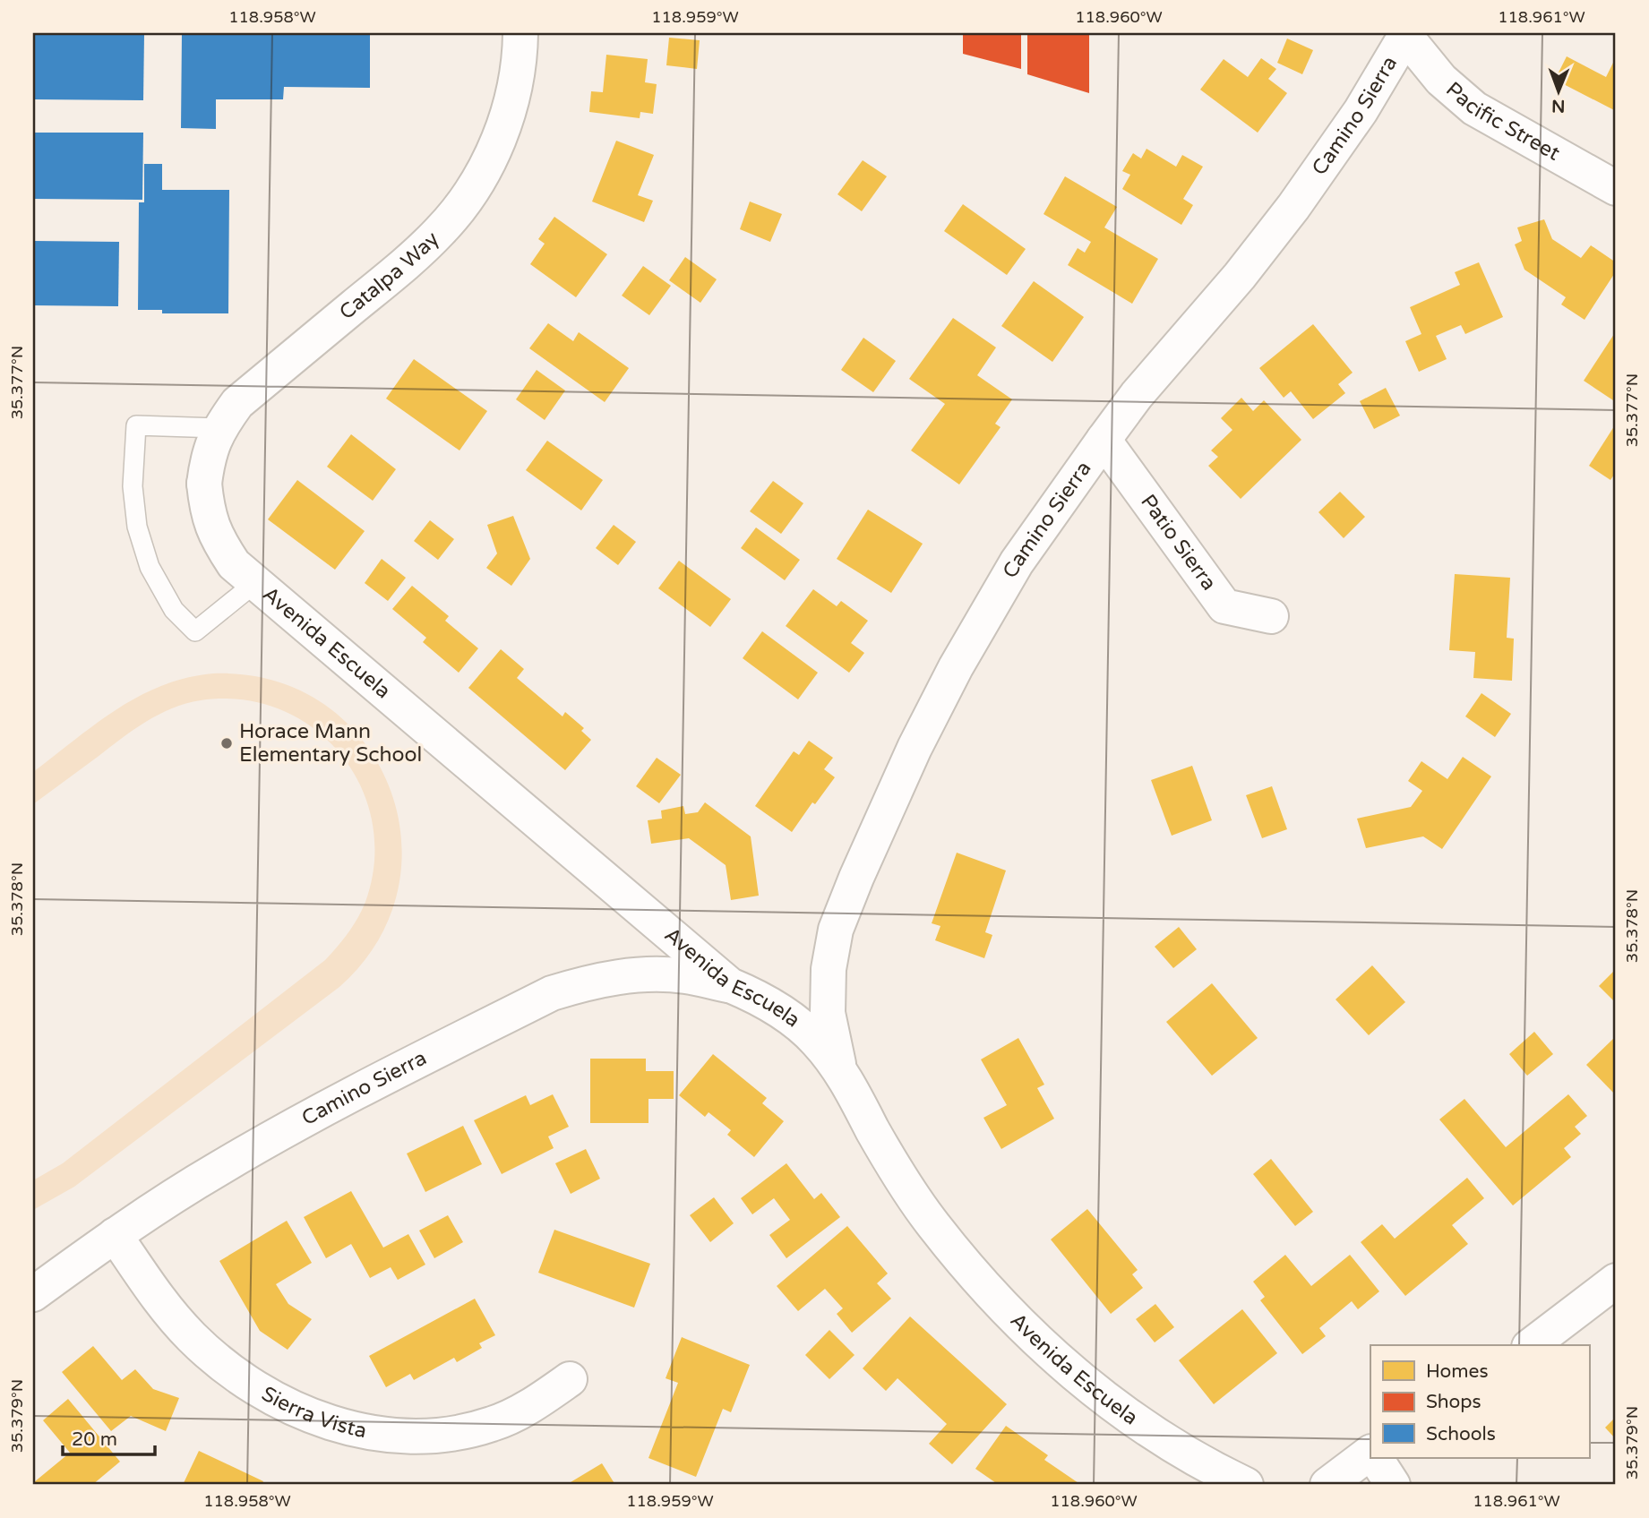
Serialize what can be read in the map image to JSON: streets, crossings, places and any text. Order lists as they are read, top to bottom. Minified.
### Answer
{"streets":{"street":["Camino Sierra","Pacific Street","Catalpa Way","Patio Sierra","Avenida Escuela","Sierra Vista"]},"crossings":[["Camino Sierra","Pacific Street"],["Camino Sierra","Patio Sierra"],["Camino Sierra","Avenida Escuela"],["Camino Sierra","Sierra Vista"],["Catalpa Way","Avenida Escuela"]],"places":["Horace Mann Elementary School"],"legend":["Homes","Shops","Schools"],"scale_bar":"20 m","north":"bottom","coordinates":["118.958°W","118.959°W","118.960°W","118.961°W","35.377°N","35.378°N","35.379°N"]}
